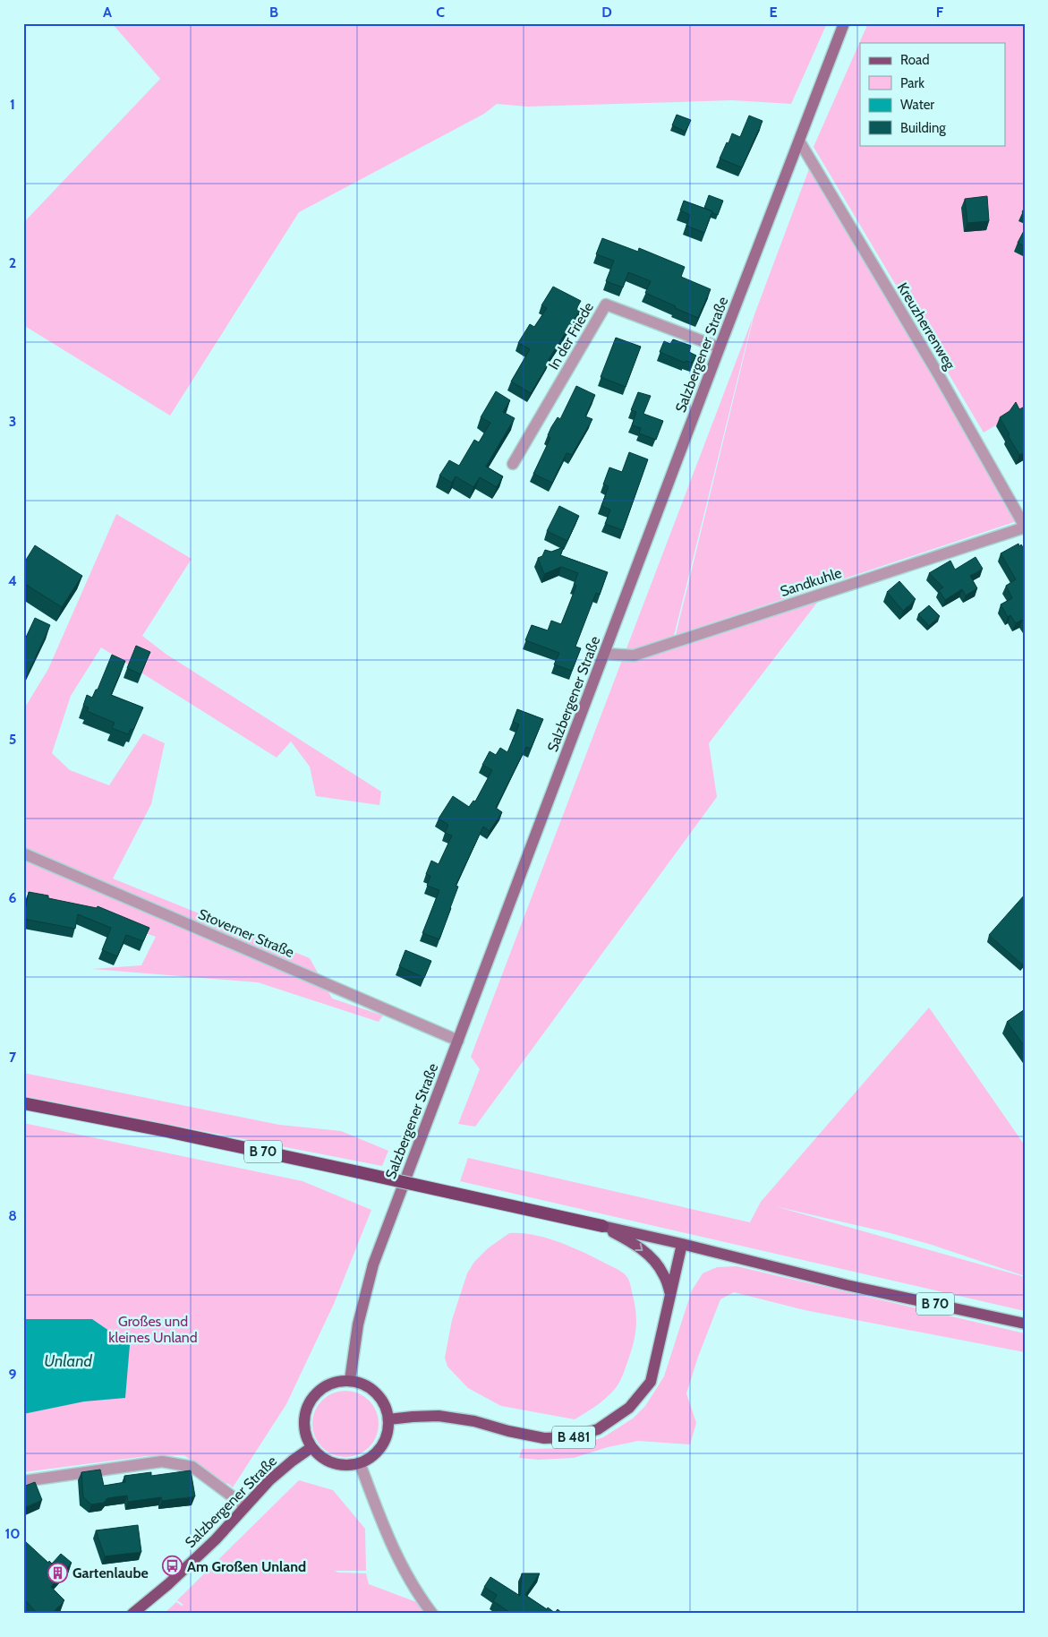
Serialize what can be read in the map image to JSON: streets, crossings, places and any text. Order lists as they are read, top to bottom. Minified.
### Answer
{"streets":{"highway":["B 70"],"main road":["Salzbergener Straße","B 481"],"street":["Kreuzherrenweg","In der Friede","Sandkuhle","Stoverner Straße"]},"crossings":[["Kreuzherrenweg","Salzbergener Straße"],["Kreuzherrenweg","Sandkuhle"],["In der Friede","Salzbergener Straße"],["Salzbergener Straße","Sandkuhle"],["Salzbergener Straße","Stoverner Straße"],["Salzbergener Straße","B 481"],["B 70","B 481"]],"water":["Unland"],"parks":["Großes und kleines Unland"],"places":{"bus stop":["Am Großen Unland"],"building":["Gartenlaube"]},"legend":["Road","Park","Water","Building"],"grid":{"columns":["A","B","C","D","E","F"],"rows":["1","2","3","4","5","6","7","8","9","10"]}}
